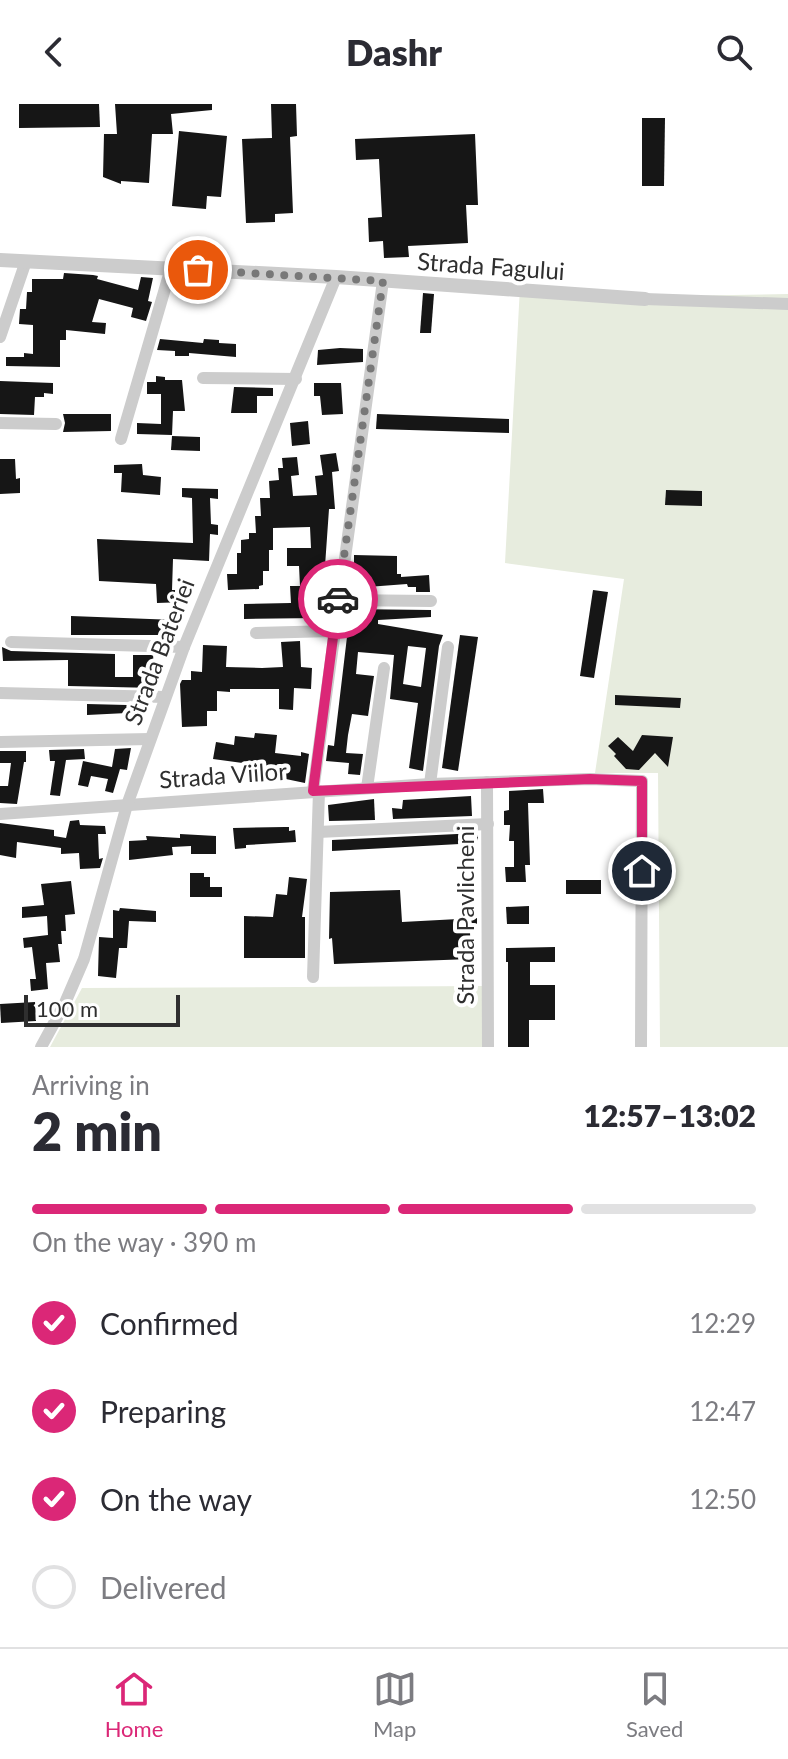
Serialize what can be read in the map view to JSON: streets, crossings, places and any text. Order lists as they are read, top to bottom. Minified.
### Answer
{"streets":{"street":["Strada Fagului","Strada Bateriei","Strada Viilor","Strada Pavlicheni"]},"crossings":[["Strada Fagului","Strada Bateriei"],["Strada Bateriei","Strada Viilor"],["Strada Viilor","Strada Pavlicheni"]],"scale_bar":"100 m","page":{"header":"Dashr","scale":"100 m","heading":["2 min","Arriving in","12:57–13:02"],"bar":"On the way · 390 m","list":[["Confirmed","12:29"],["Preparing","12:47"],["On the way","12:50"],"Delivered"],"tabs":["Home","Map","Saved"]}}
